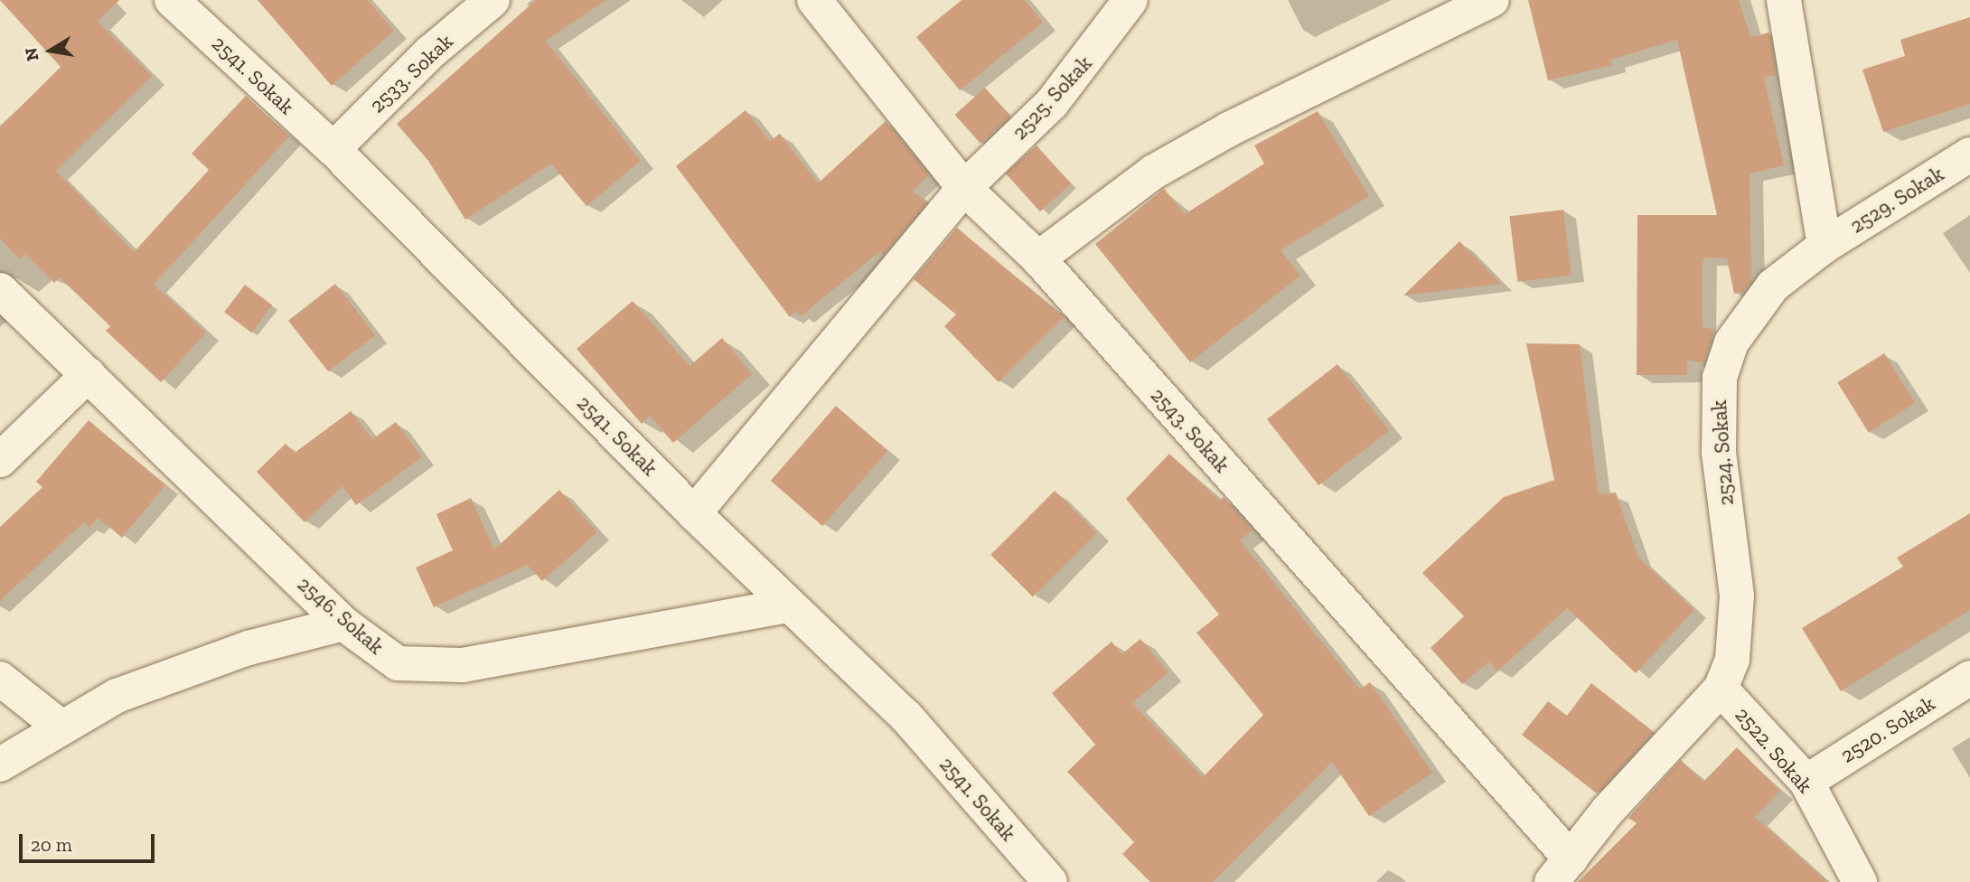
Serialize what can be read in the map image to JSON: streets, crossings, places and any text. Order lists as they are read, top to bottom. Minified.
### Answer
{"streets":{"street":["2533. Sokak","2541. Sokak","2525. Sokak","2529. Sokak","2543. Sokak","2524. Sokak","2546. Sokak","2520. Sokak","2522. Sokak"]},"crossings":[["2533. Sokak","2541. Sokak"],["2541. Sokak","2525. Sokak"],["2541. Sokak","2546. Sokak"],["2525. Sokak","2543. Sokak"],["2529. Sokak","2524. Sokak"],["2543. Sokak","2524. Sokak"],["2524. Sokak","2522. Sokak"],["2520. Sokak","2522. Sokak"]],"scale_bar":"20 m","north":"left"}
